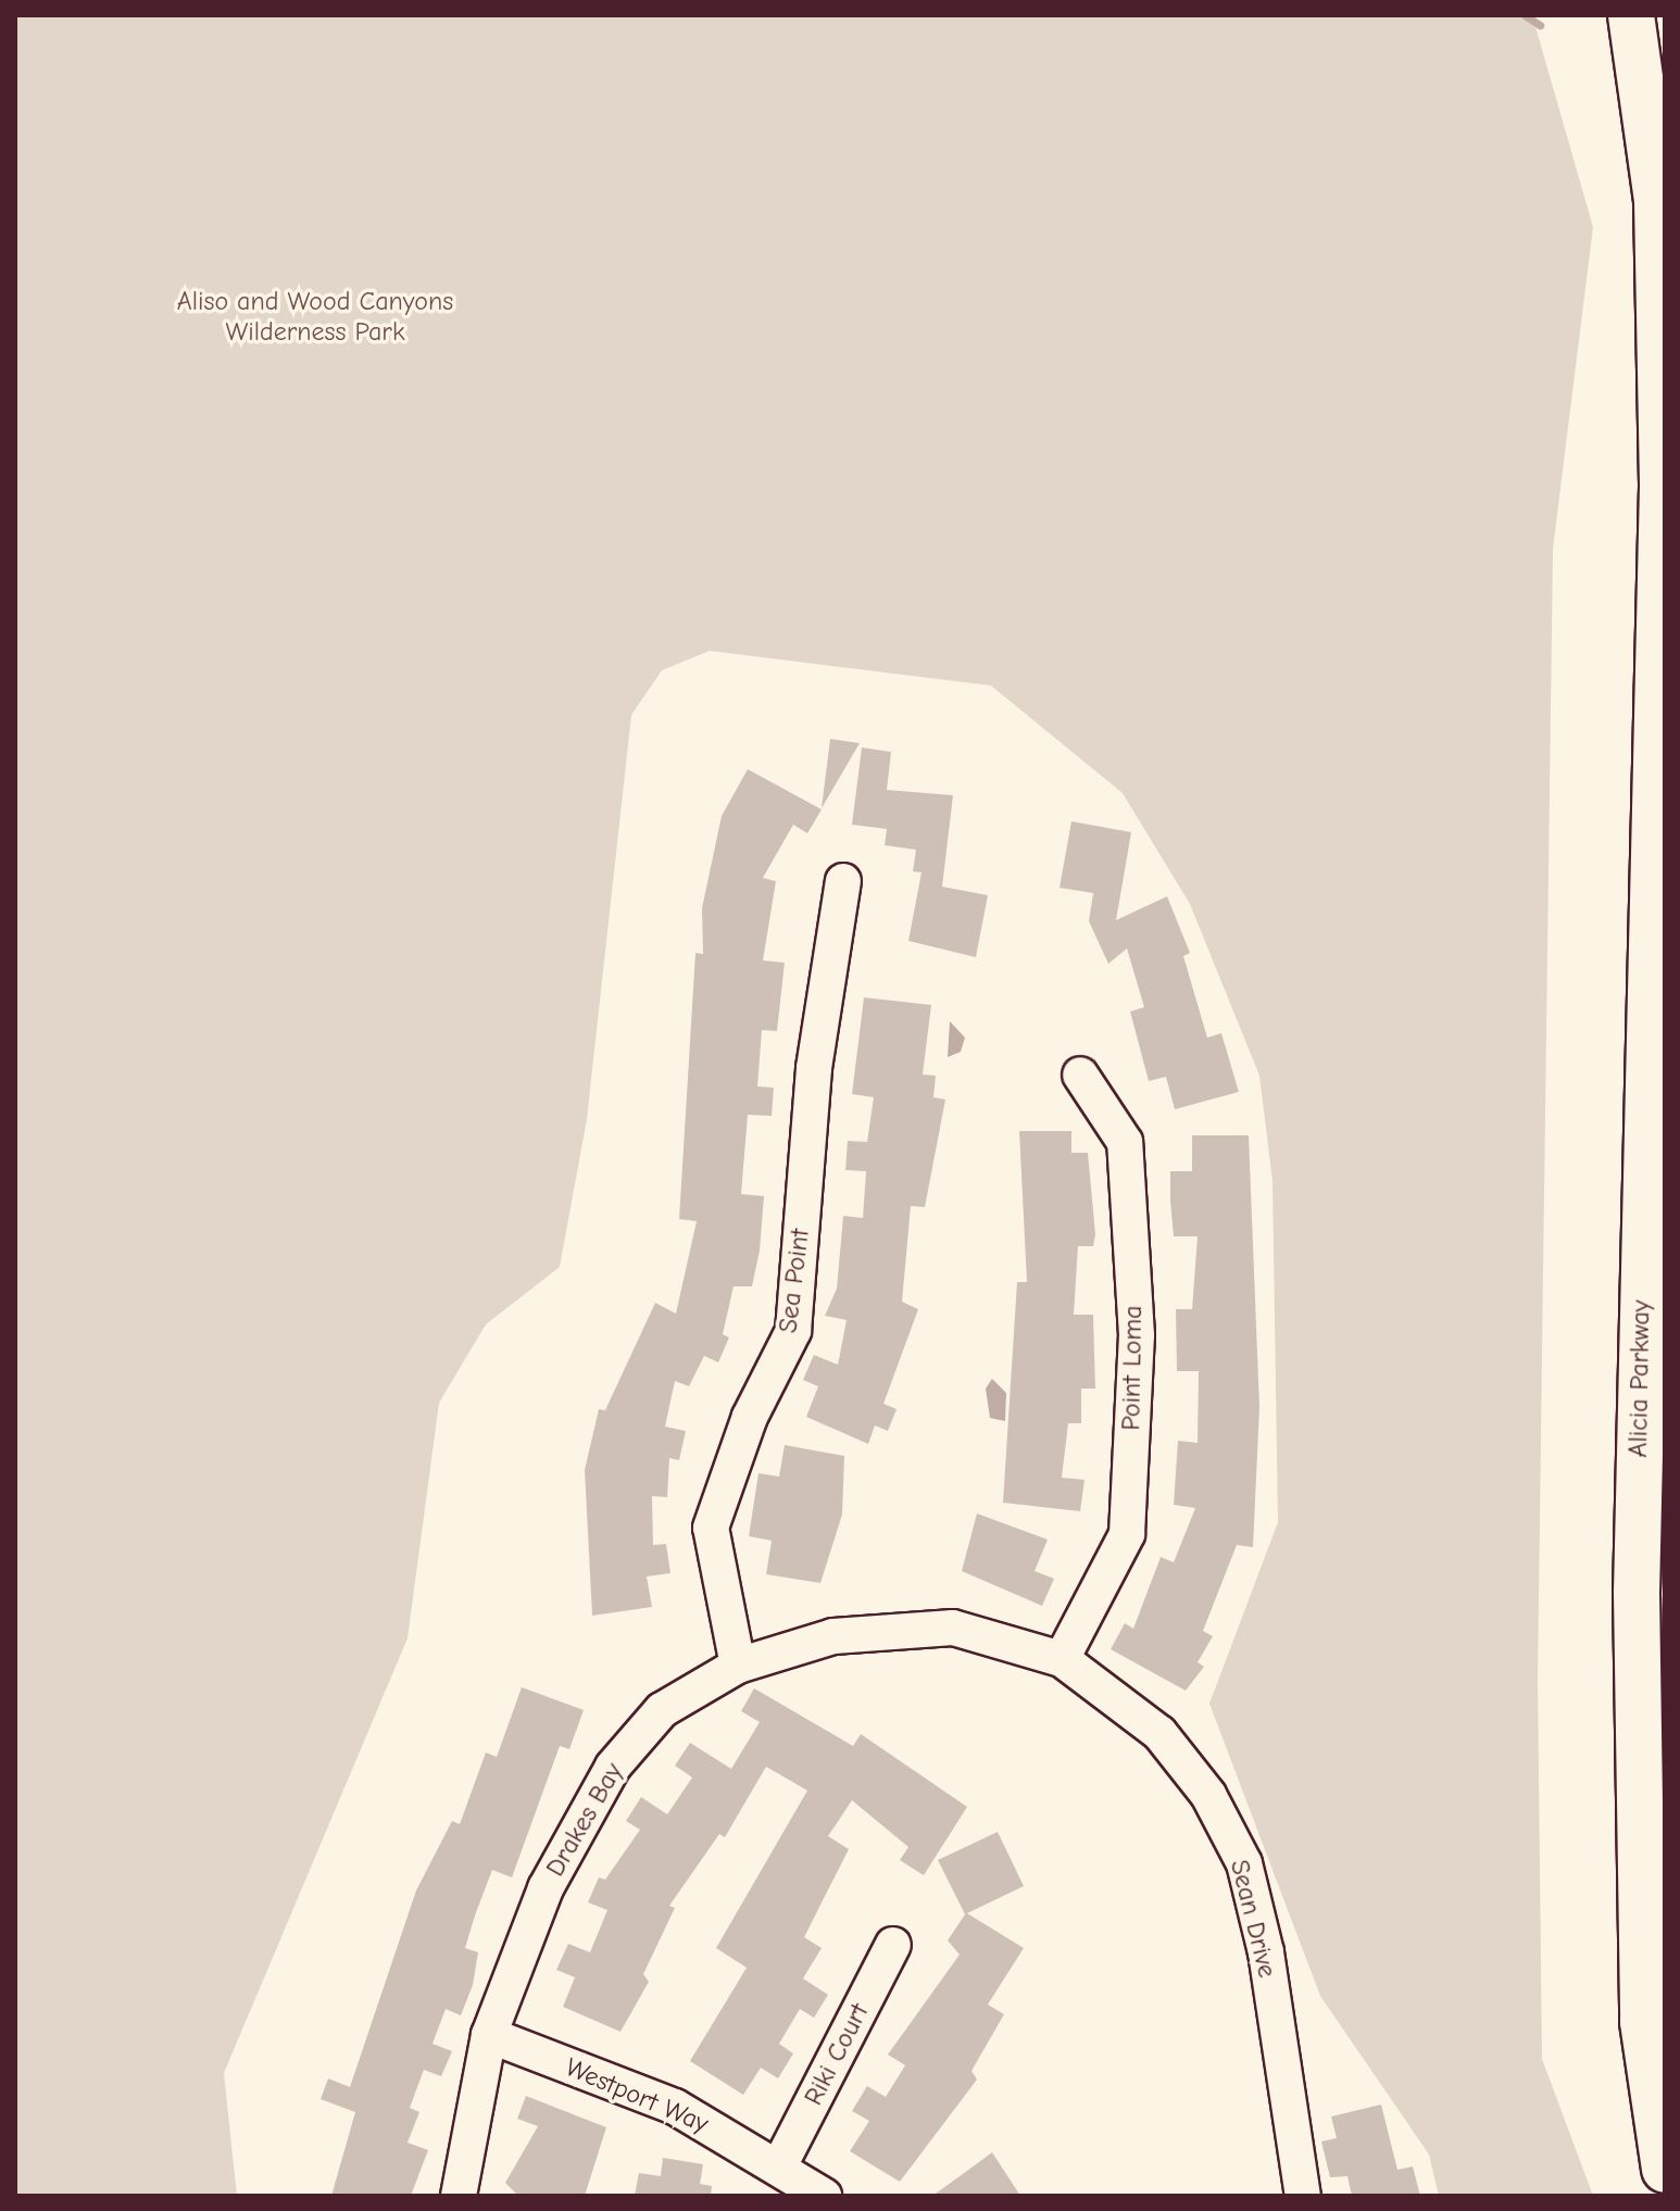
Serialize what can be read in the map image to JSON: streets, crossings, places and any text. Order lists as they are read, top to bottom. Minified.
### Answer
{"streets":{"main road":["Alicia Parkway"],"street":["Sea Point","Point Loma","Drakes Bay","Sean Drive","Riki Court","Westport Way"]},"crossings":[["Sea Point","Drakes Bay"],["Point Loma","Drakes Bay"],["Point Loma","Sean Drive"],["Drakes Bay","Sean Drive"],["Drakes Bay","Westport Way"],["Riki Court","Westport Way"]],"parks":["Aliso and Wood Canyons Wilderness Park"]}
